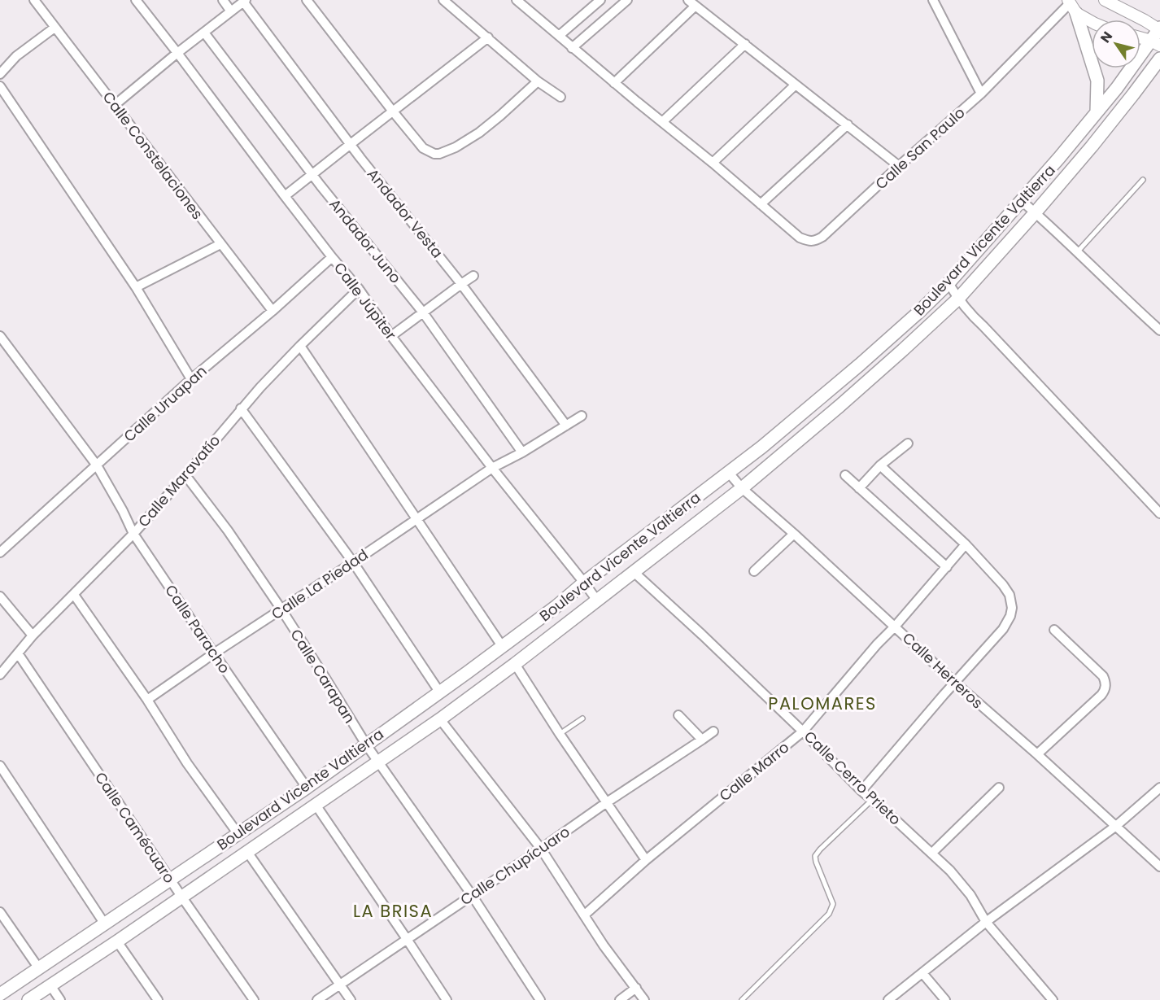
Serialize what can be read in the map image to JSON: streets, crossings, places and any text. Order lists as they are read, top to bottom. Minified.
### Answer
{"streets":{"main road":["Boulevard Vicente Valtierra"],"street":["Calle San Paulo","Calle Constelaciones","Andador Vesta","Andador Juno","Calle Júpiter","Calle Uruapan","Calle Maravatío","Calle La Piedad","Calle Paracho","Calle Herreros","Calle Carapan","Calle Marro","Calle Cerro Prieto","Calle Camécuaro","Calle Chupícuaro"]},"crossings":[["Calle Constelaciones","Calle Uruapan"],["Andador Vesta","Calle La Piedad"],["Boulevard Vicente Valtierra","Calle Júpiter"],["Boulevard Vicente Valtierra","Calle Paracho"],["Boulevard Vicente Valtierra","Calle Herreros"],["Boulevard Vicente Valtierra","Calle Carapan"],["Boulevard Vicente Valtierra","Calle Cerro Prieto"],["Boulevard Vicente Valtierra","Calle Camécuaro"],["Andador Juno","Calle La Piedad"],["Calle Júpiter","Calle Uruapan"],["Calle Júpiter","Calle Maravatío"],["Calle Júpiter","Calle La Piedad"],["Calle Uruapan","Calle Paracho"],["Calle Maravatío","Calle Paracho"],["Calle Maravatío","Calle Carapan"],["Calle Maravatío","Calle Camécuaro"],["Calle La Piedad","Calle Paracho"],["Calle La Piedad","Calle Carapan"],["Calle Herreros","Calle Marro"],["Calle Carapan","Calle Chupícuaro"],["Calle Marro","Calle Cerro Prieto"]],"districts":["PALOMARES","LA BRISA"],"north":"top left"}
